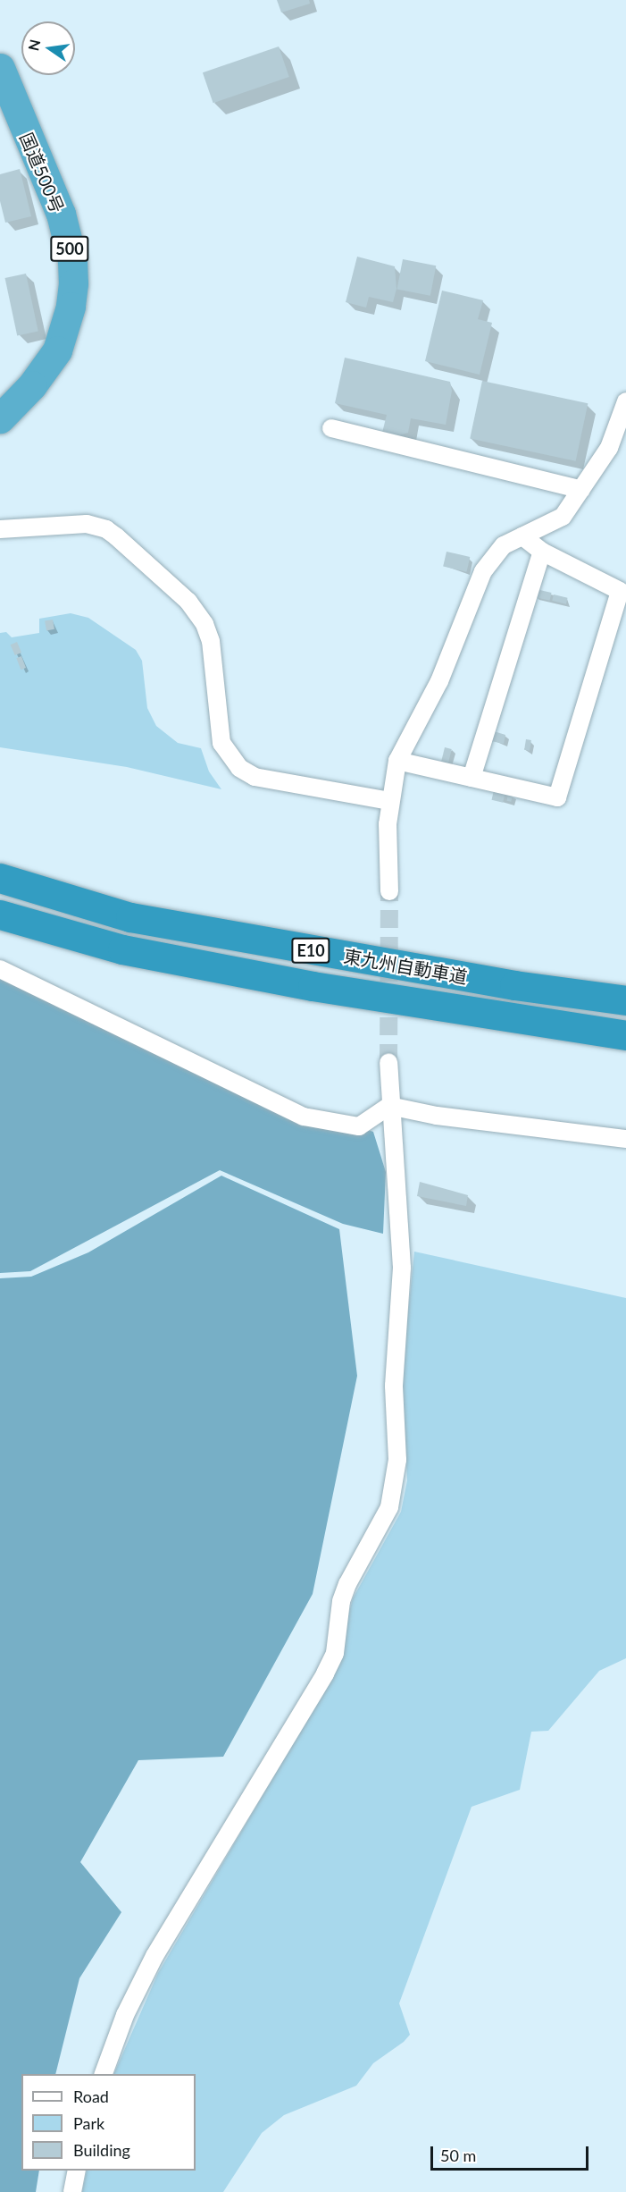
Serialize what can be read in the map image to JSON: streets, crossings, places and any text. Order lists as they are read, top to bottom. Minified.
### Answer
{"streets":{"highway":["国道500号","500","E10","東九州自動車道"]},"legend":["Road","Park","Building"],"scale_bar":"50 m","north":"left"}
